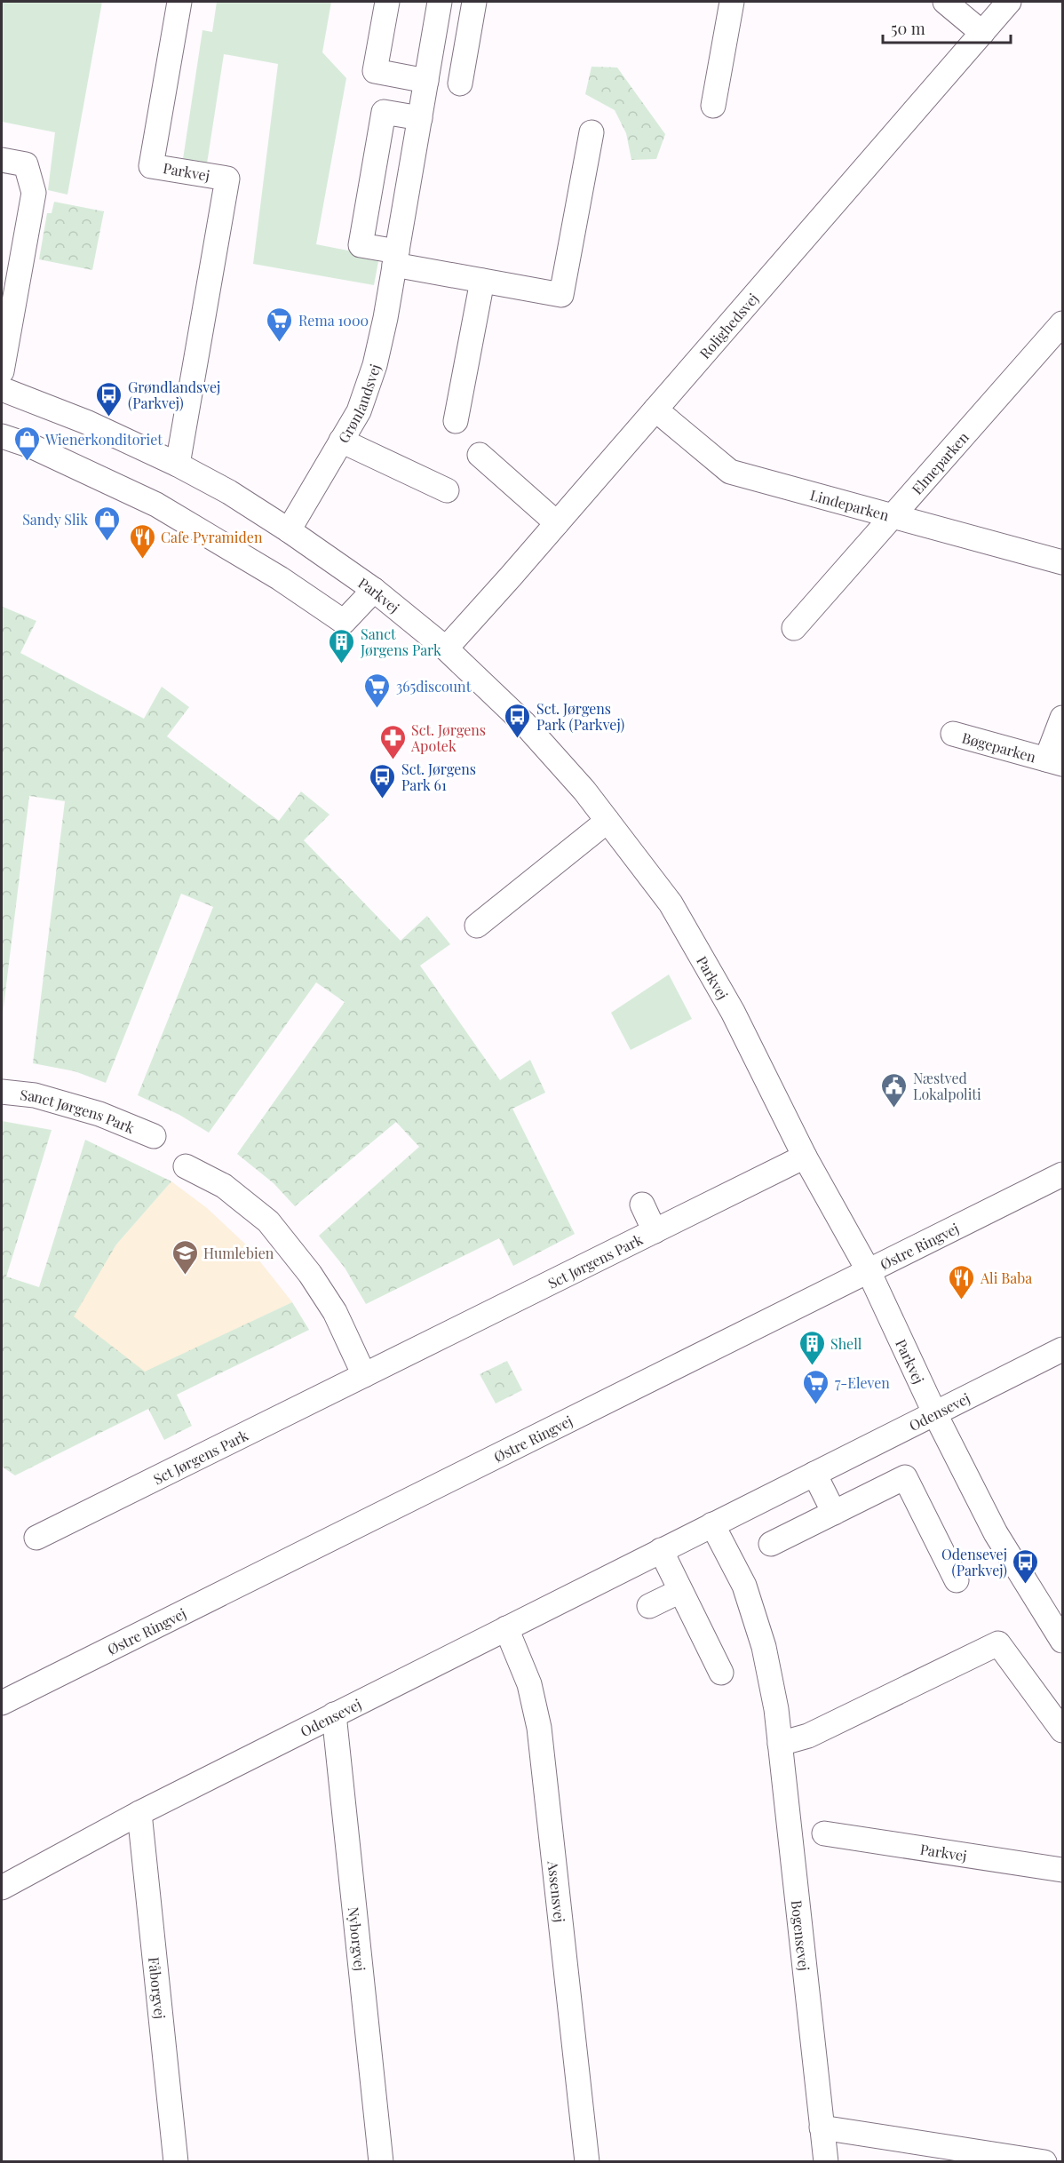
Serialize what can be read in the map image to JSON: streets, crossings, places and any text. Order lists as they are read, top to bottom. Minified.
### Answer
{"streets":{"street":["Parkvej","Rolighedsvej","Grønlandsvej","Elmeparken","Lindeparken","Bøgeparken","Sanct Jørgens Park","Østre Ringvej","Sct Jørgens Park","Odensevej","Assensvej","Bogensevej","Nyborgvej","Fåborgvej"]},"crossings":[["Parkvej","Rolighedsvej"],["Parkvej","Grønlandsvej"],["Parkvej","Østre Ringvej"],["Parkvej","Sct Jørgens Park"],["Parkvej","Odensevej"],["Rolighedsvej","Lindeparken"],["Elmeparken","Lindeparken"],["Odensevej","Assensvej"],["Odensevej","Bogensevej"],["Odensevej","Nyborgvej"],["Odensevej","Fåborgvej"]],"places":{"supermarket":["Rema 1000","365discount","7-Eleven"],"bus stop":["Grøndlandsvej (Parkvej)","Sct. Jørgens Park (Parkvej)","Sct. Jørgens Park 61","Odensevej (Parkvej)"],"shop":["Wienerkonditoriet","Sandy Slik"],"restaurant":["Cafe Pyramiden","Ali Baba"],"building":["Sanct Jørgens Park","Shell"],"pharmacy":["Sct. Jørgens Apotek"],"public building":["Næstved Lokalpoliti"],"school or university":["Humlebien"]},"scale_bar":"50 m"}
